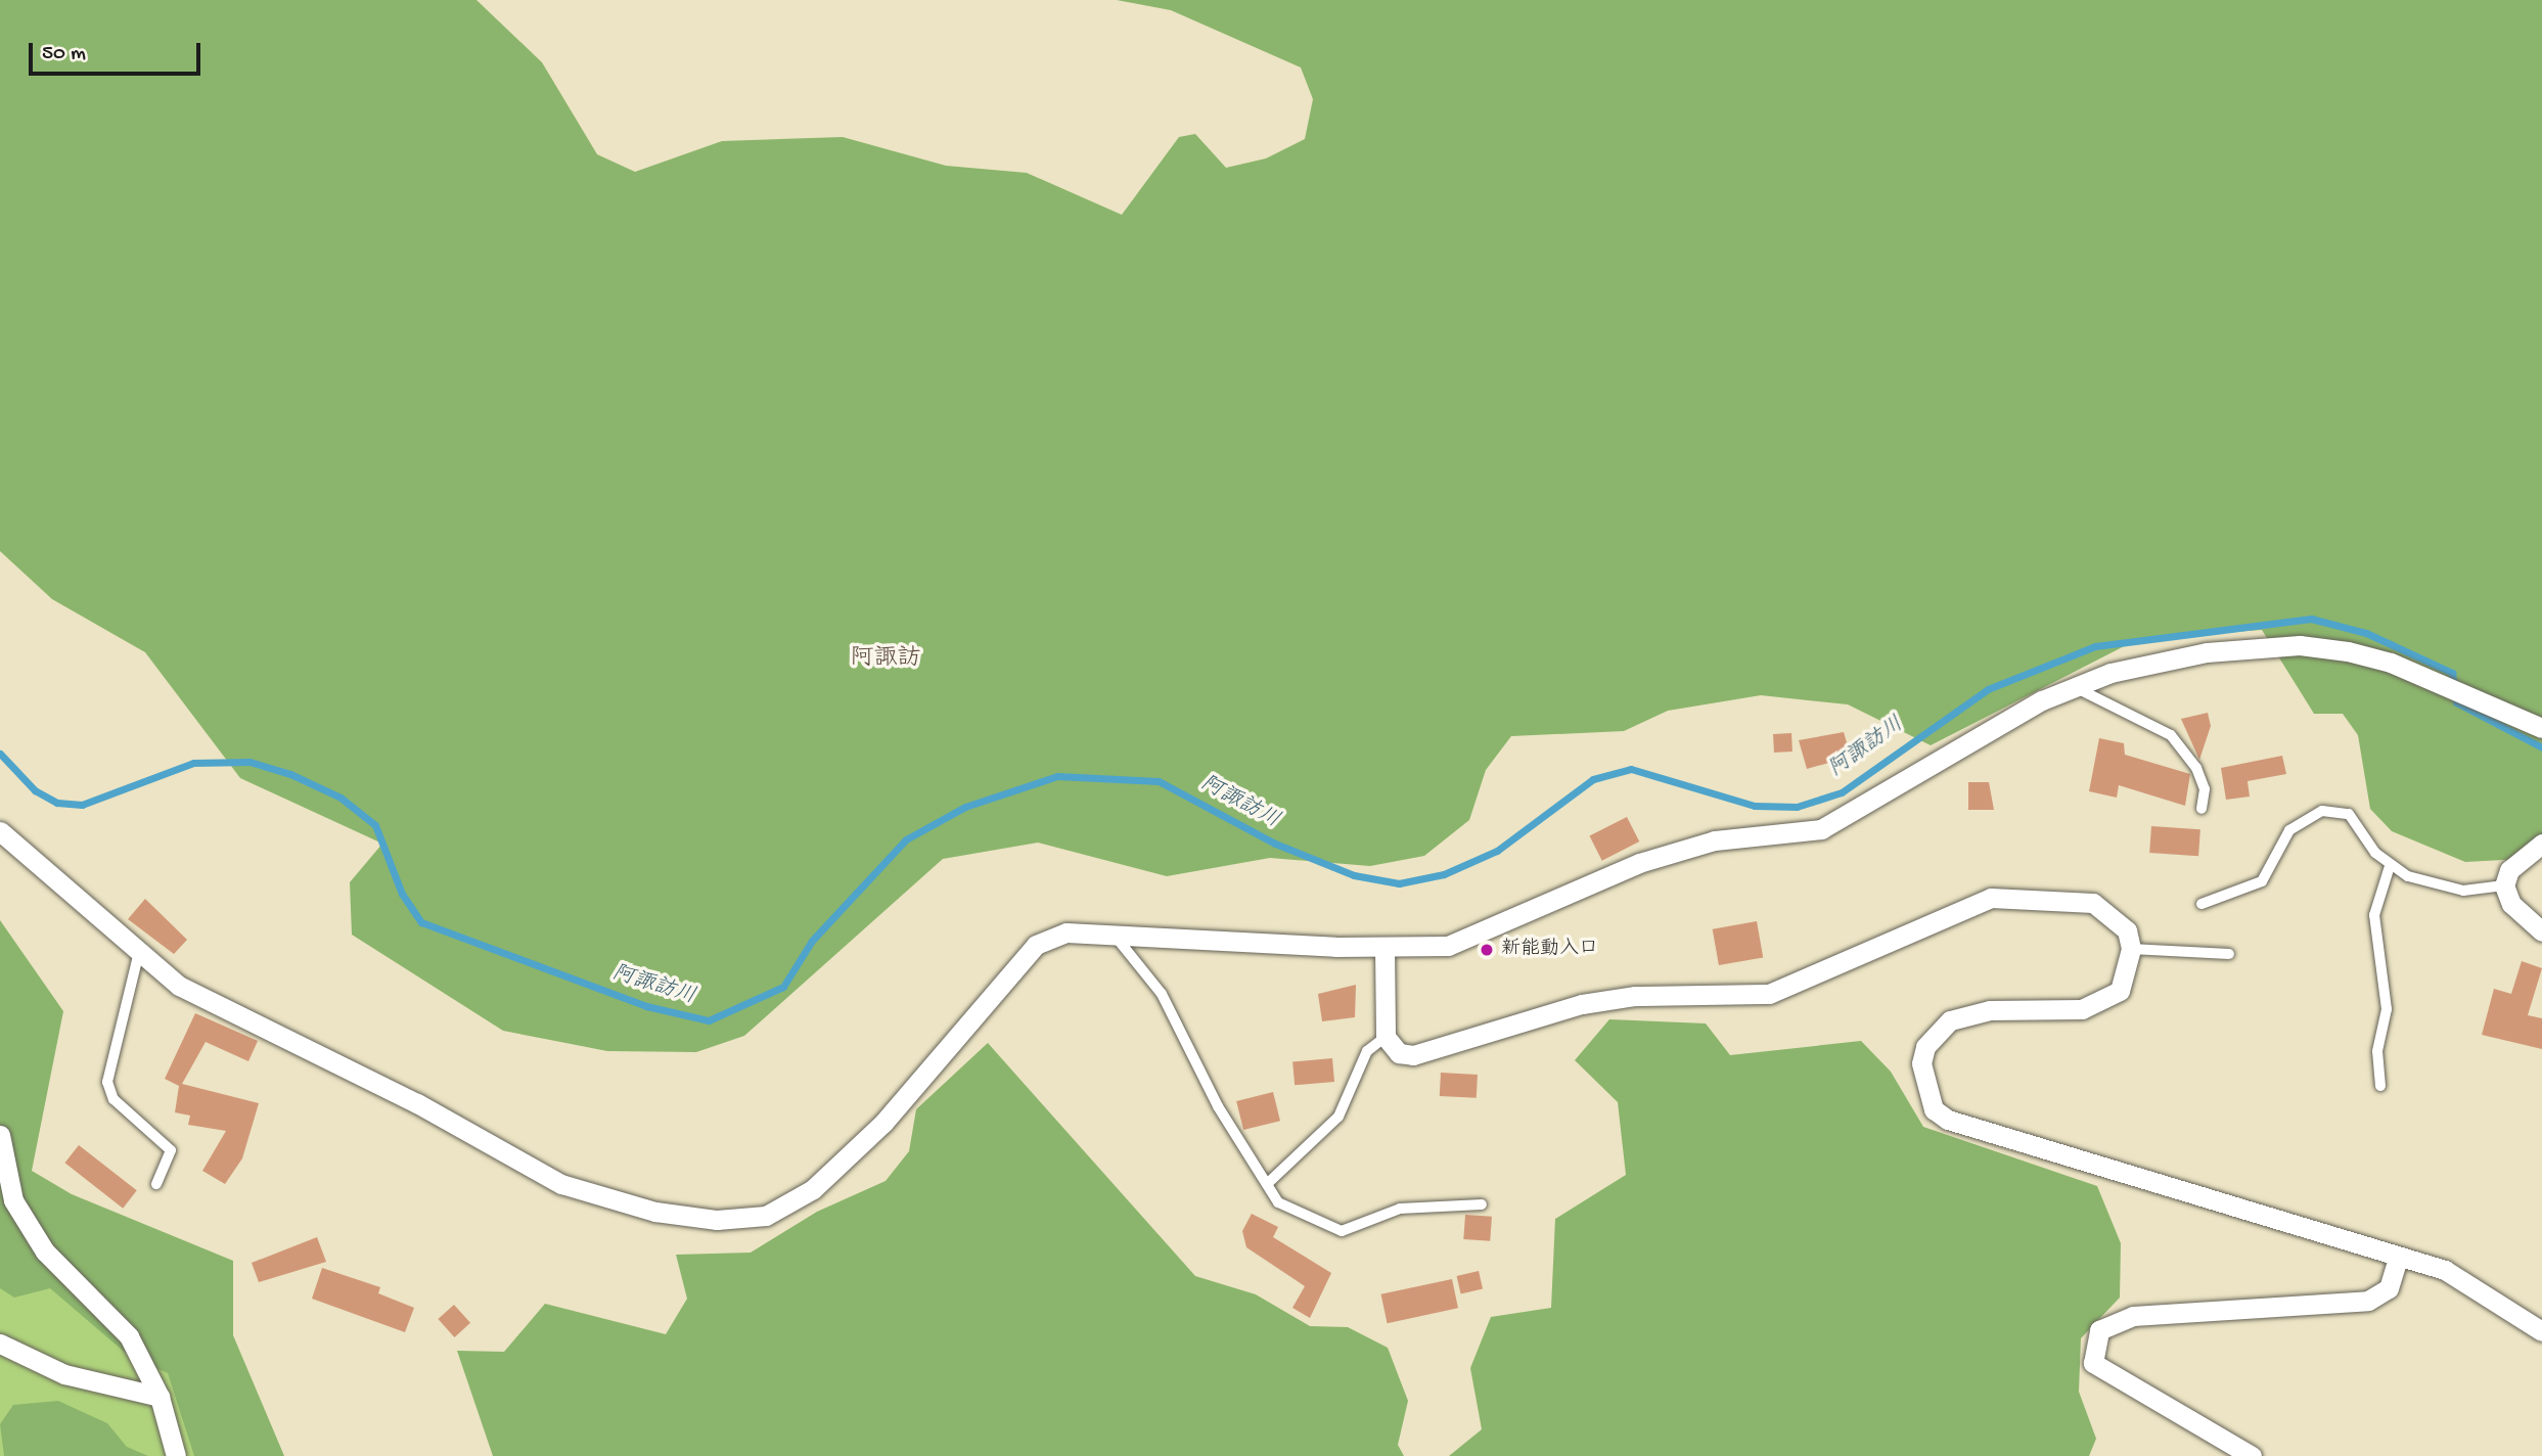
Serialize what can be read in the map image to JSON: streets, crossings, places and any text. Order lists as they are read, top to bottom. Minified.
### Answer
{"districts":["阿諏訪"],"water":["阿諏訪川"],"places":["新能動入口"],"scale_bar":"50 m"}
